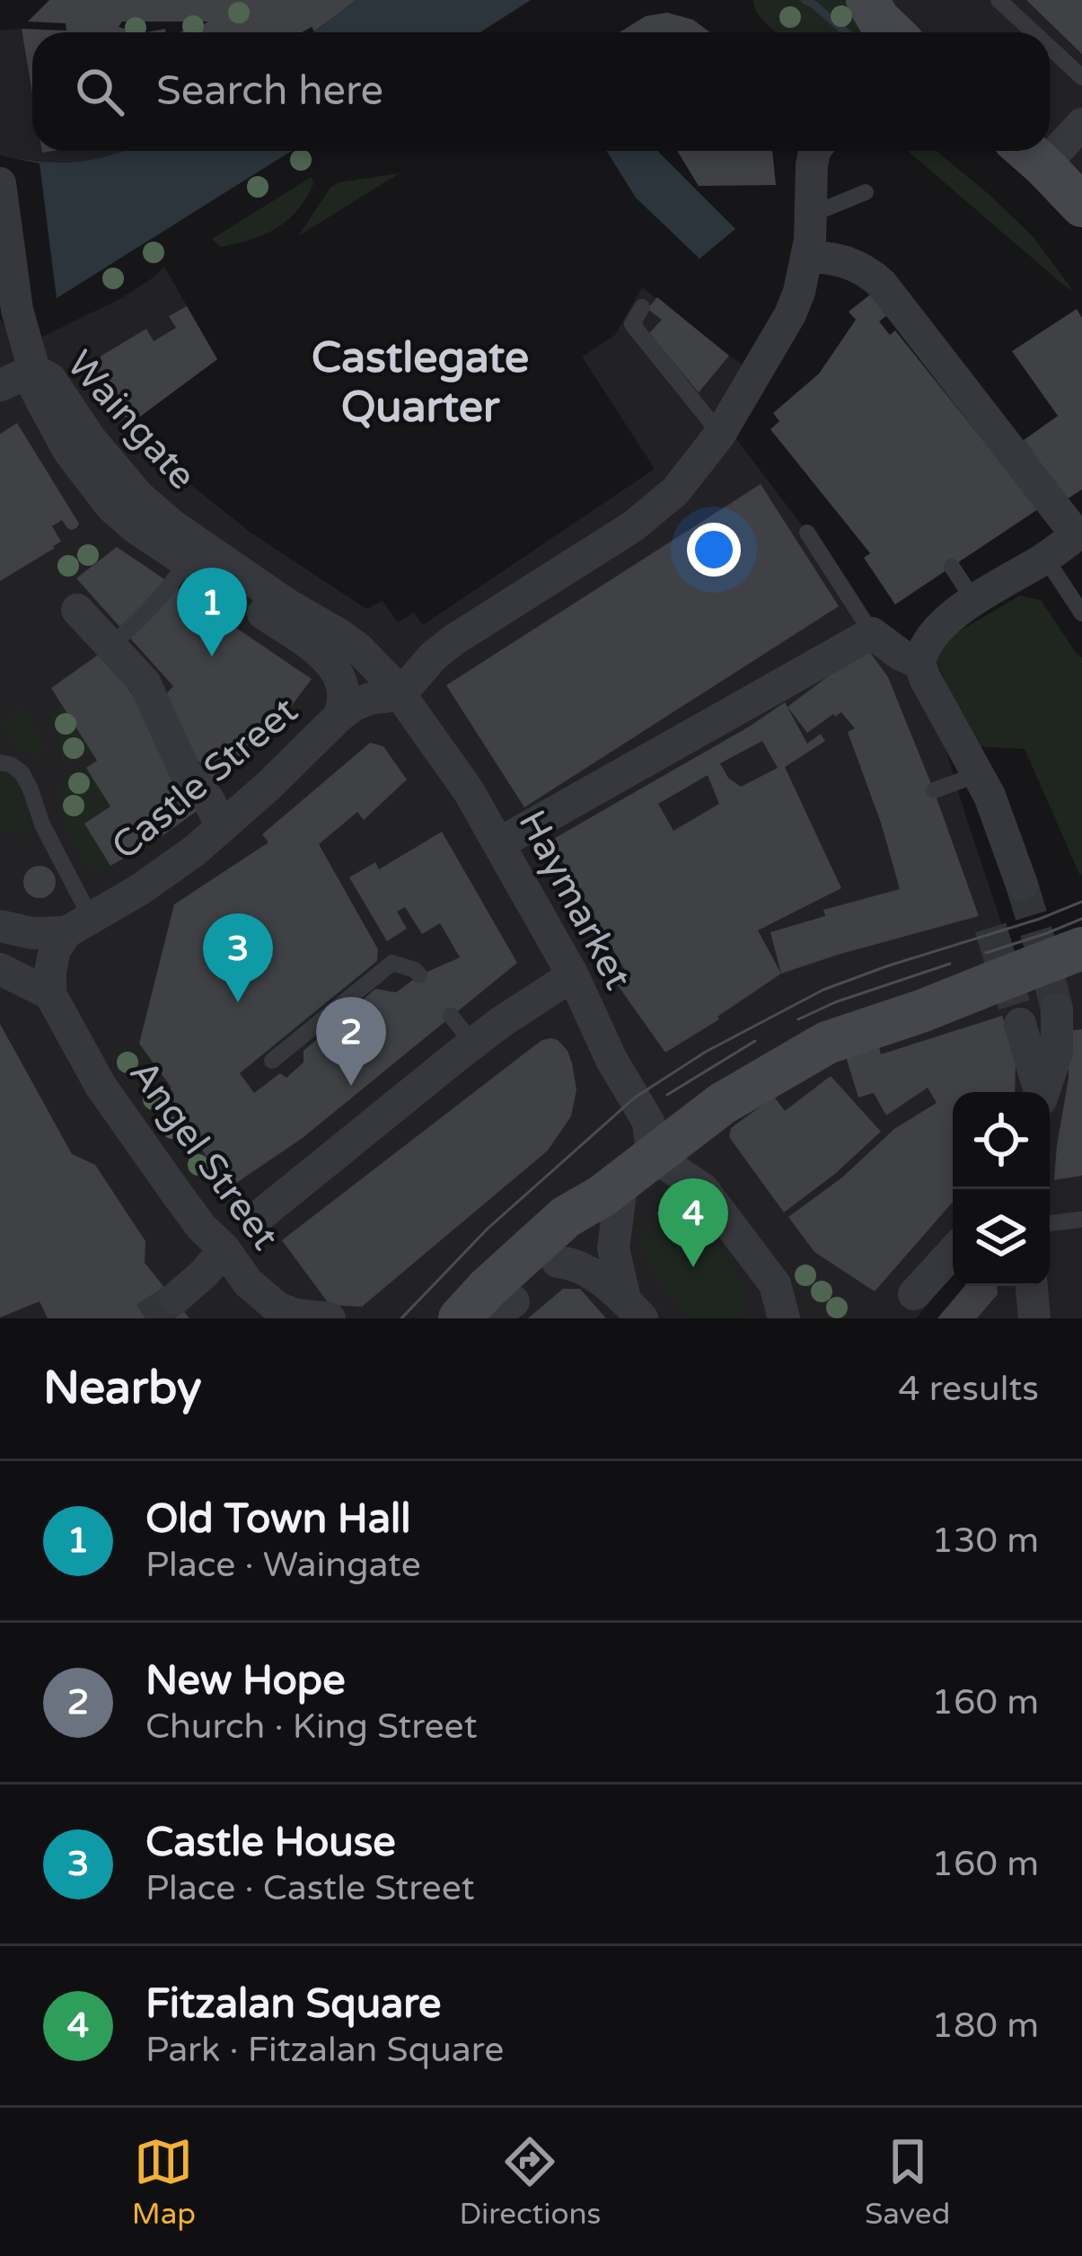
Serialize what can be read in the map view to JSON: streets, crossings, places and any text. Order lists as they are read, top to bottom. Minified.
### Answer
{"streets":{"street":["Waingate","Castle Street","Haymarket","Angel Street"]},"crossings":[["Waingate","Castle Street"],["Waingate","Haymarket"],["Castle Street","Haymarket"]],"districts":["Castlegate Quarter"],"page":{"search":"Search here","pins":["1","3","2","4"],"heading":["Nearby","4 results"],"list":[{"mark":"1","name":"Old Town Hall","note":"Place · Waingate","value":"130 m"},{"mark":"2","name":"New Hope","note":"Church · King Street","value":"160 m"},{"mark":"3","name":"Castle House","note":"Place · Castle Street","value":"160 m"},{"mark":"4","name":"Fitzalan Square","note":"Park · Fitzalan Square","value":"180 m"}],"nav":["Map","Directions","Saved"]}}
